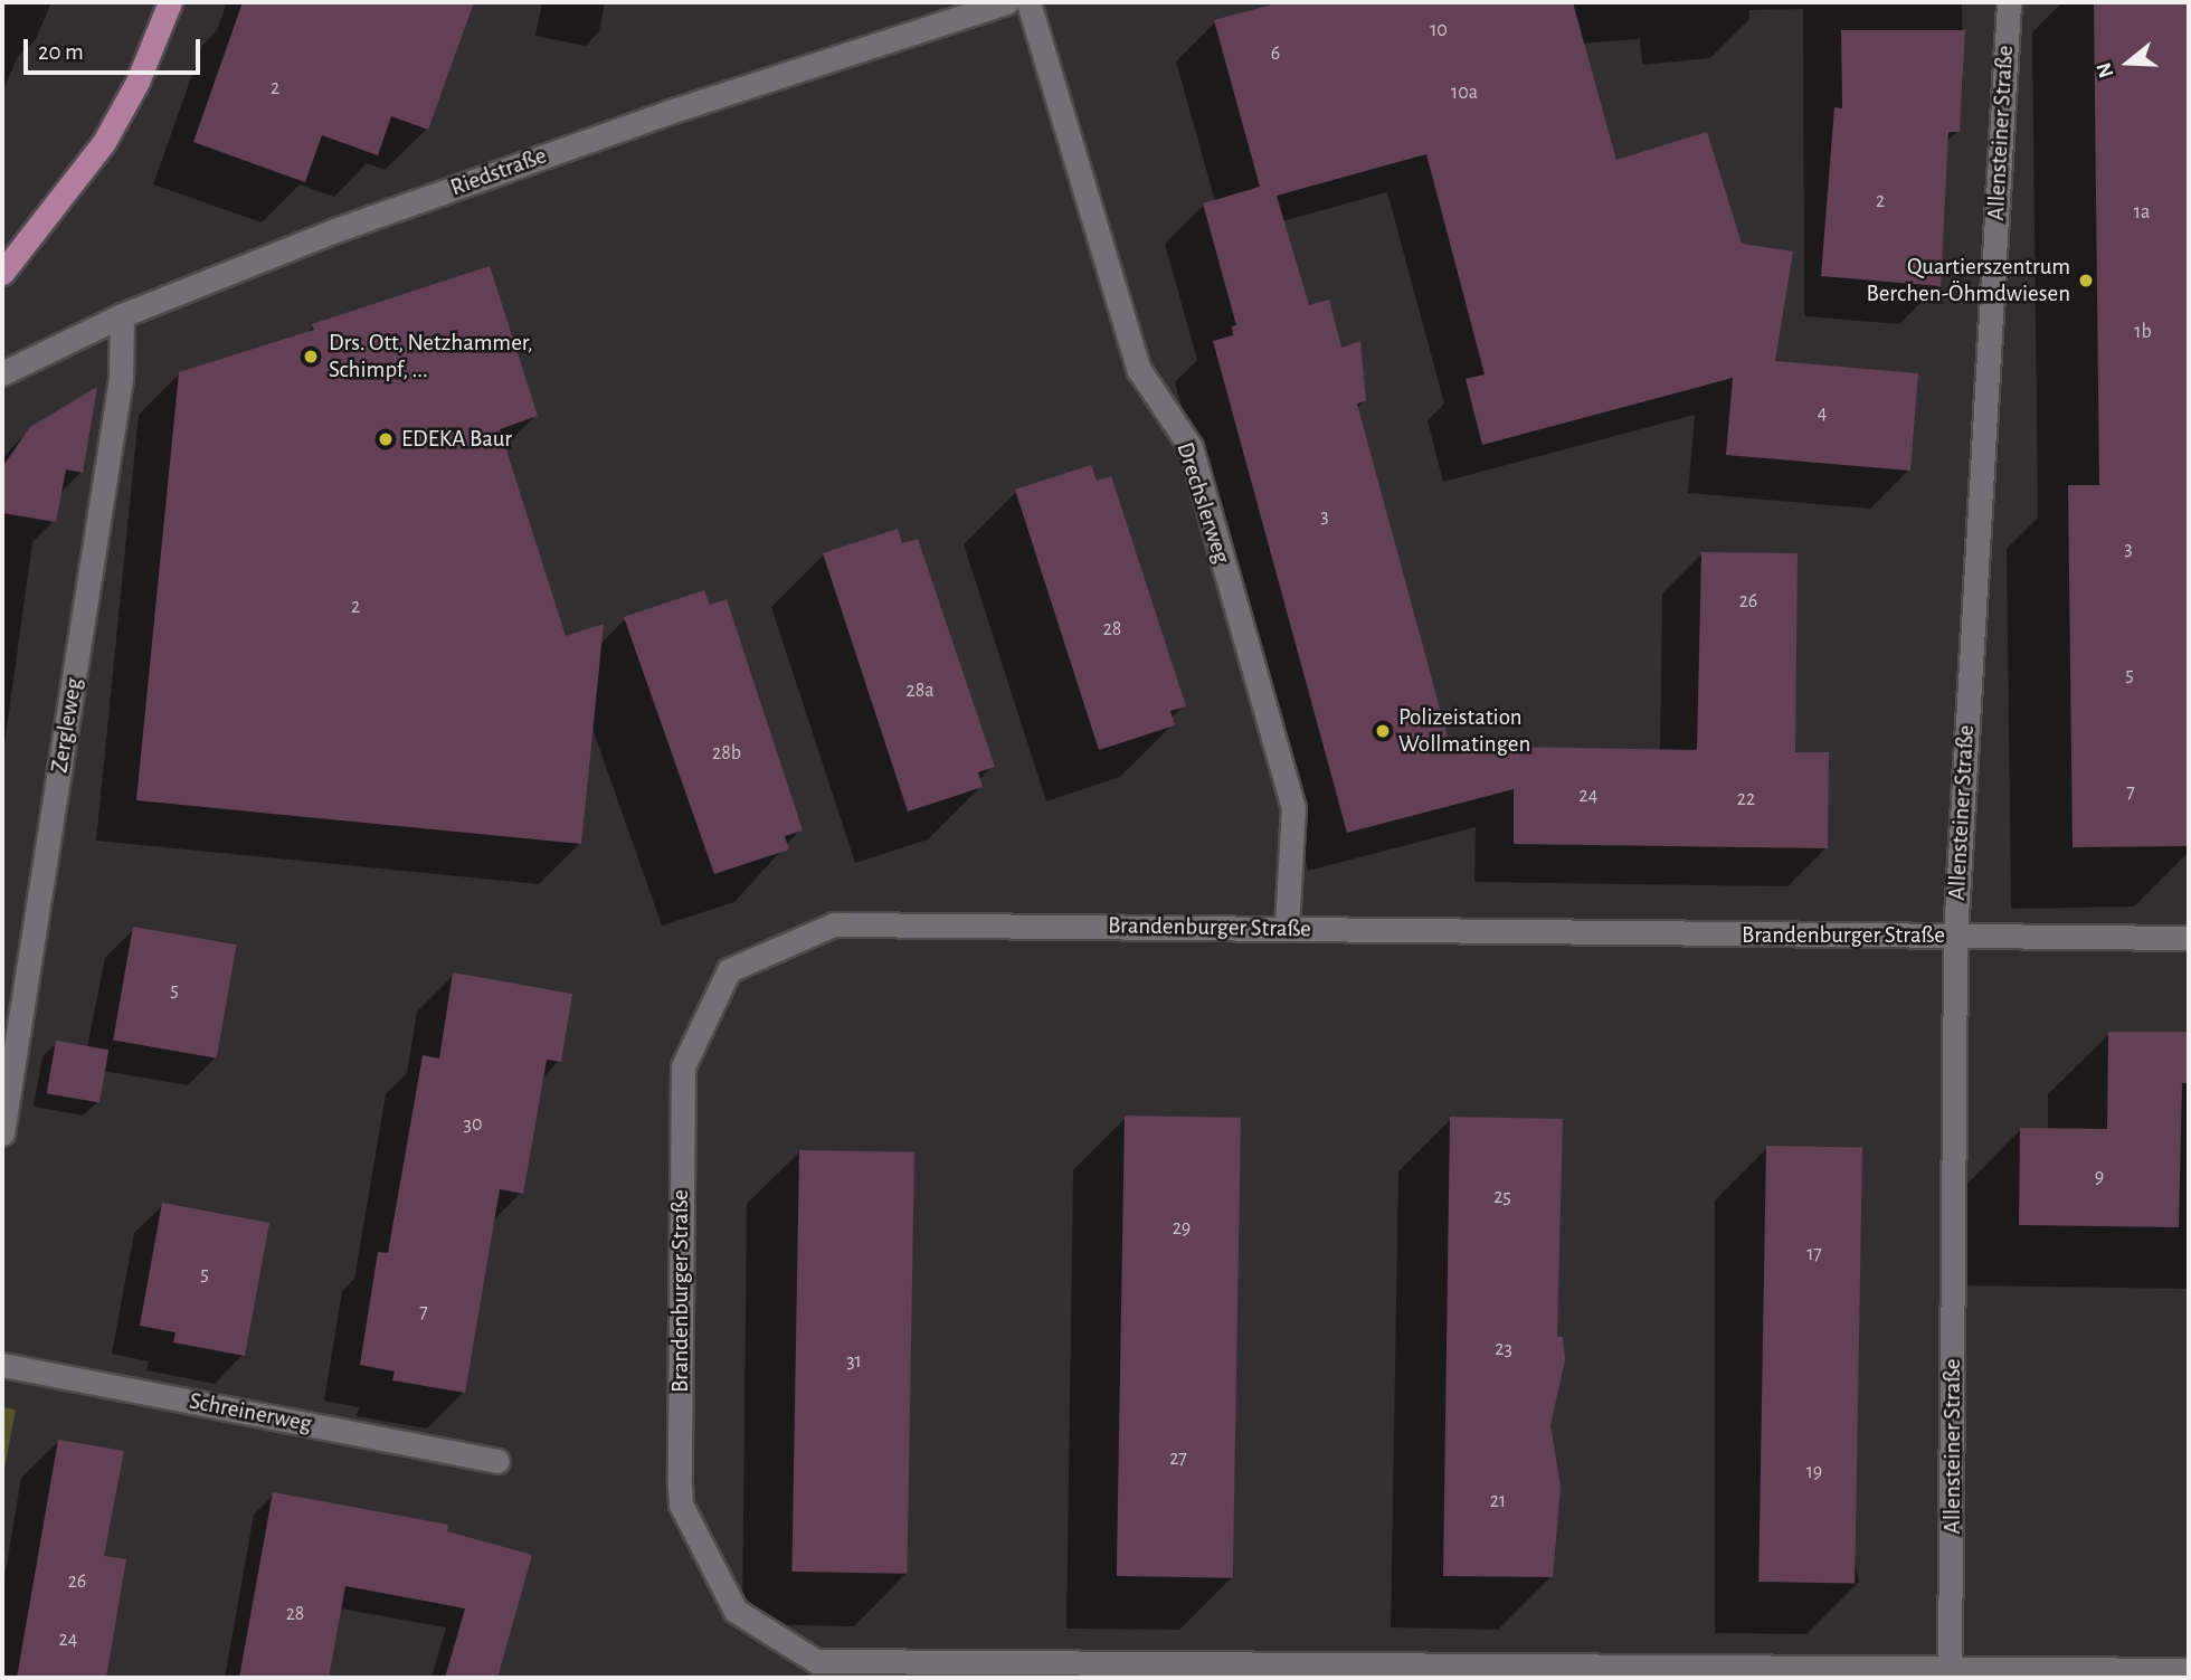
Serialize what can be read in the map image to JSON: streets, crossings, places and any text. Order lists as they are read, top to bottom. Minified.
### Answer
{"streets":{"street":["Allensteiner Straße","Riedstraße","Drechslerweg","Zergleweg","Brandenburger Straße","Schreinerweg"]},"crossings":[["Allensteiner Straße","Brandenburger Straße"],["Riedstraße","Zergleweg"],["Drechslerweg","Brandenburger Straße"]],"places":["Quartierszentrum Berchen-Öhmdwiesen","Drs. Ott, Netzhammer, Schimpf, ...","EDEKA Baur","Polizeistation Wollmatingen"],"house_numbers":["10","6","2","10a","2","1a","1b","4","3","3","26","2","28","5","28a","28b","7","24","22","5","30","9","25","29","17","5","7","23","31","27","19","21","26","28","24"],"scale_bar":"20 m","north":"left"}
